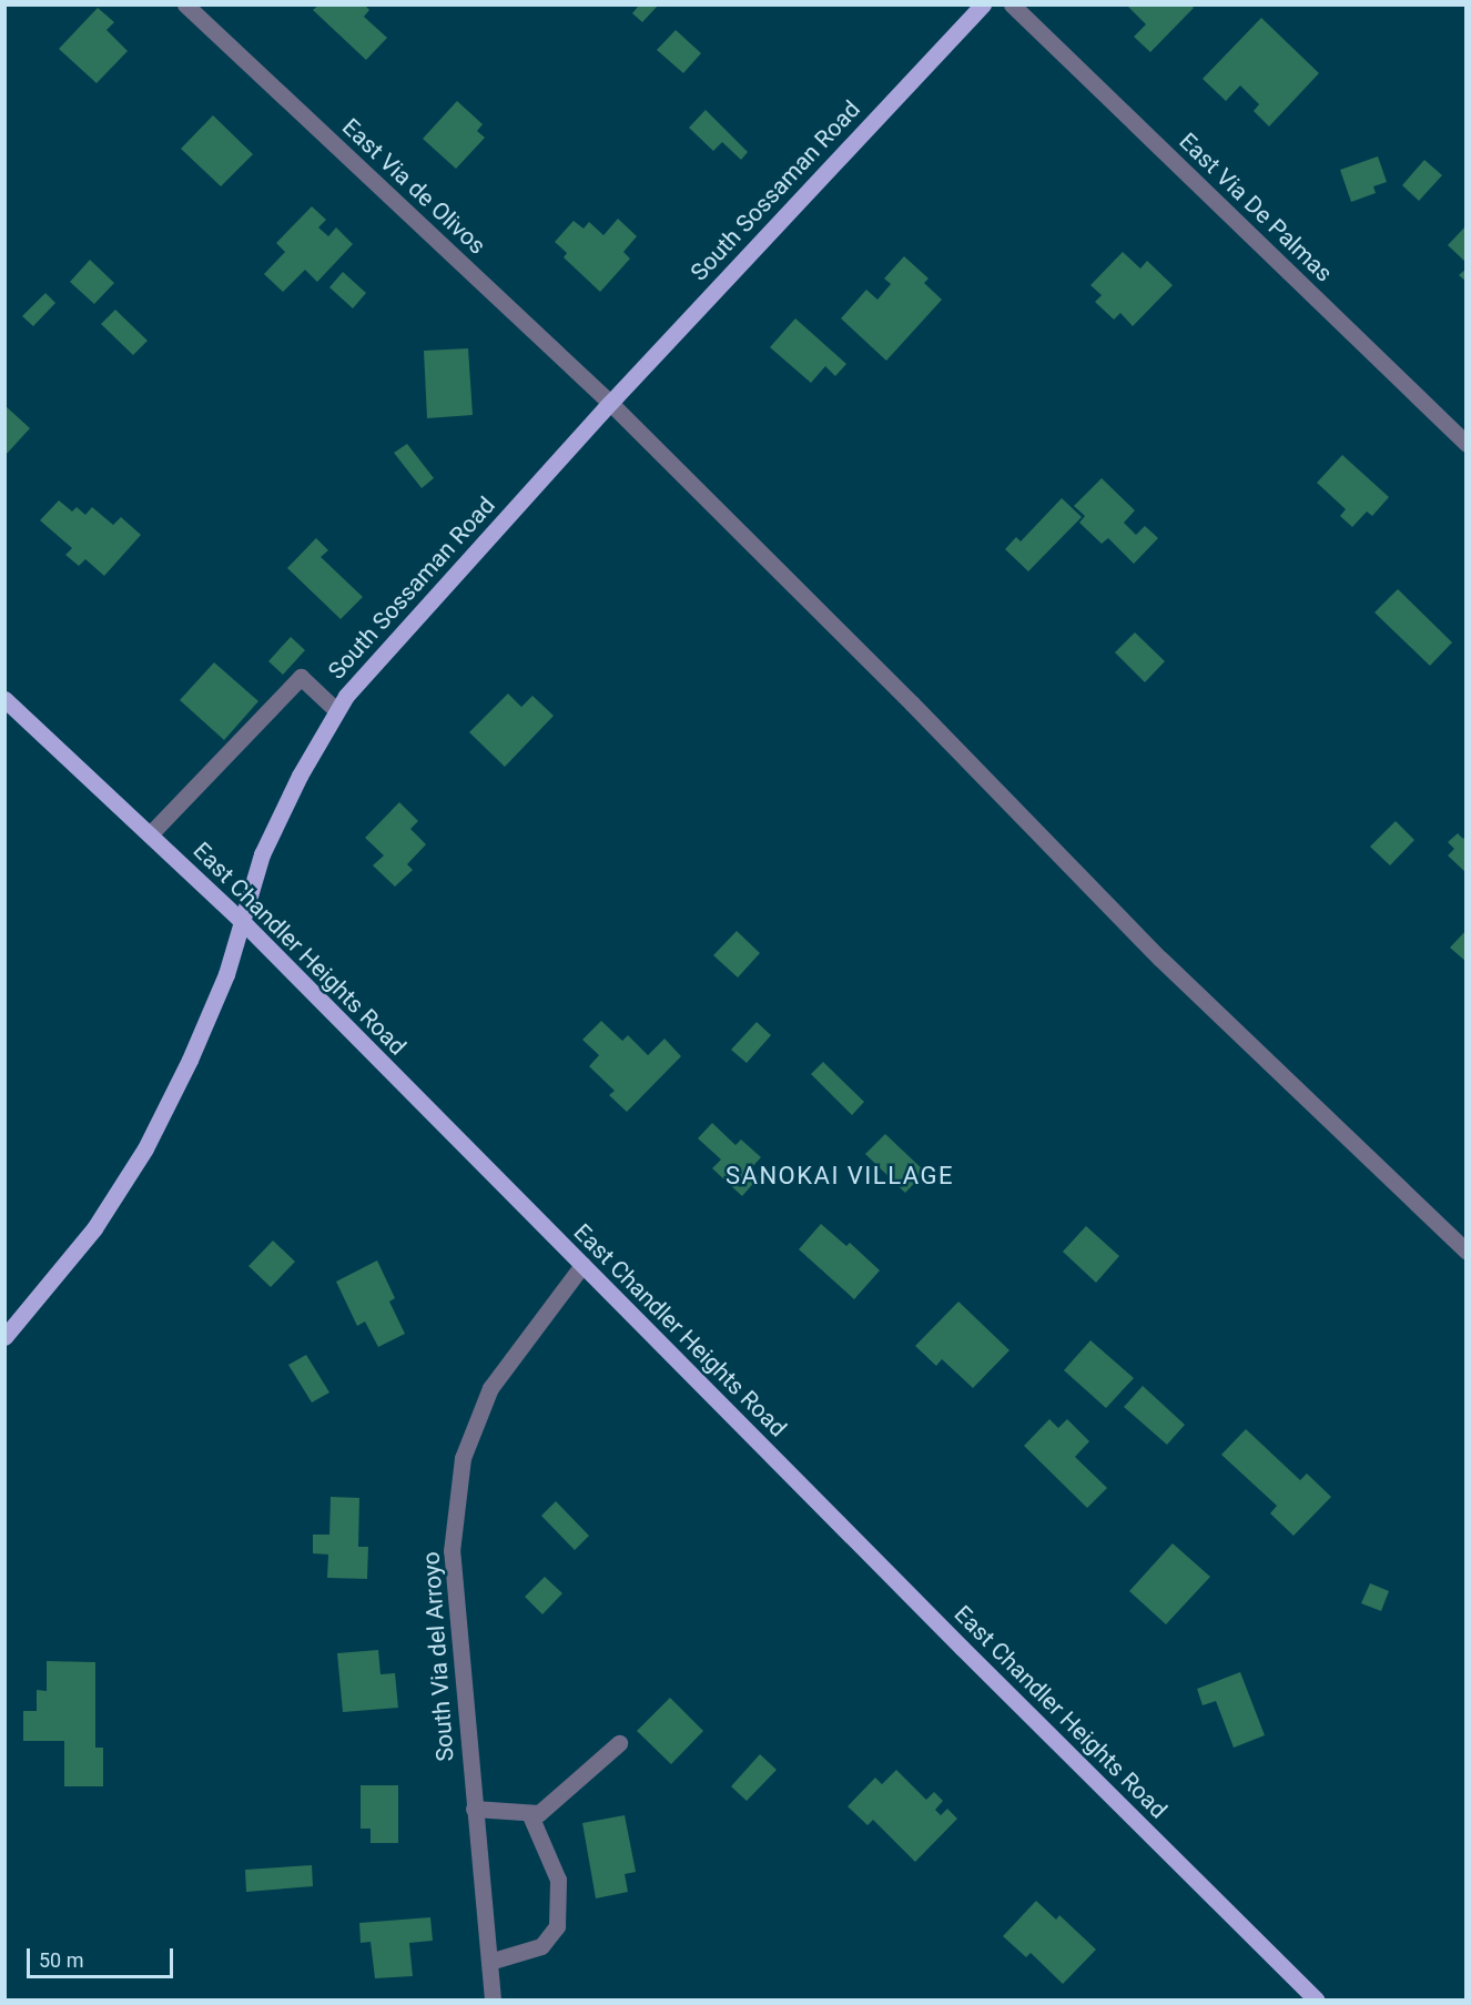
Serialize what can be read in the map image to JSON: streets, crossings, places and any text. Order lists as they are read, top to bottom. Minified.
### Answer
{"streets":{"main road":["South Sossaman Road","East Chandler Heights Road"],"street":["East Via de Olivos","East Via De Palmas","South Via del Arroyo"]},"crossings":[["East Via de Olivos","South Sossaman Road"],["South Sossaman Road","East Chandler Heights Road"],["East Chandler Heights Road","South Via del Arroyo"]],"districts":["SANOKAI VILLAGE"],"scale_bar":"50 m"}
